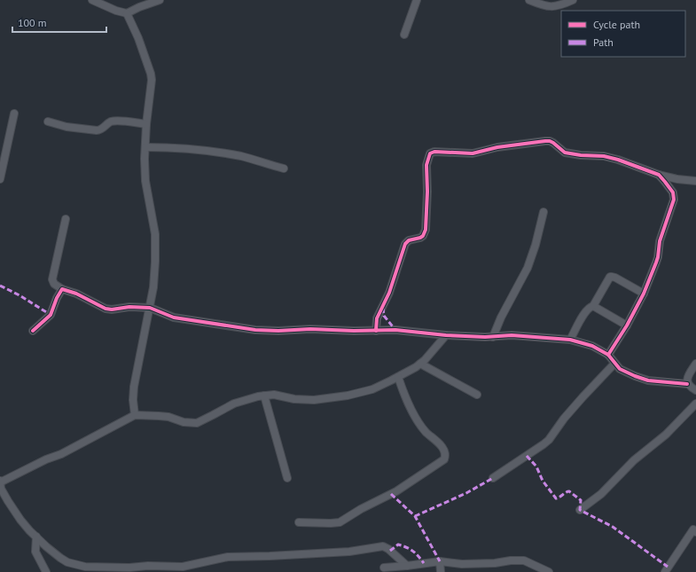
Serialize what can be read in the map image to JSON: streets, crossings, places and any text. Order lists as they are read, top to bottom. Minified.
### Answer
{"legend":["Cycle path","Path"],"scale_bar":"100 m"}
